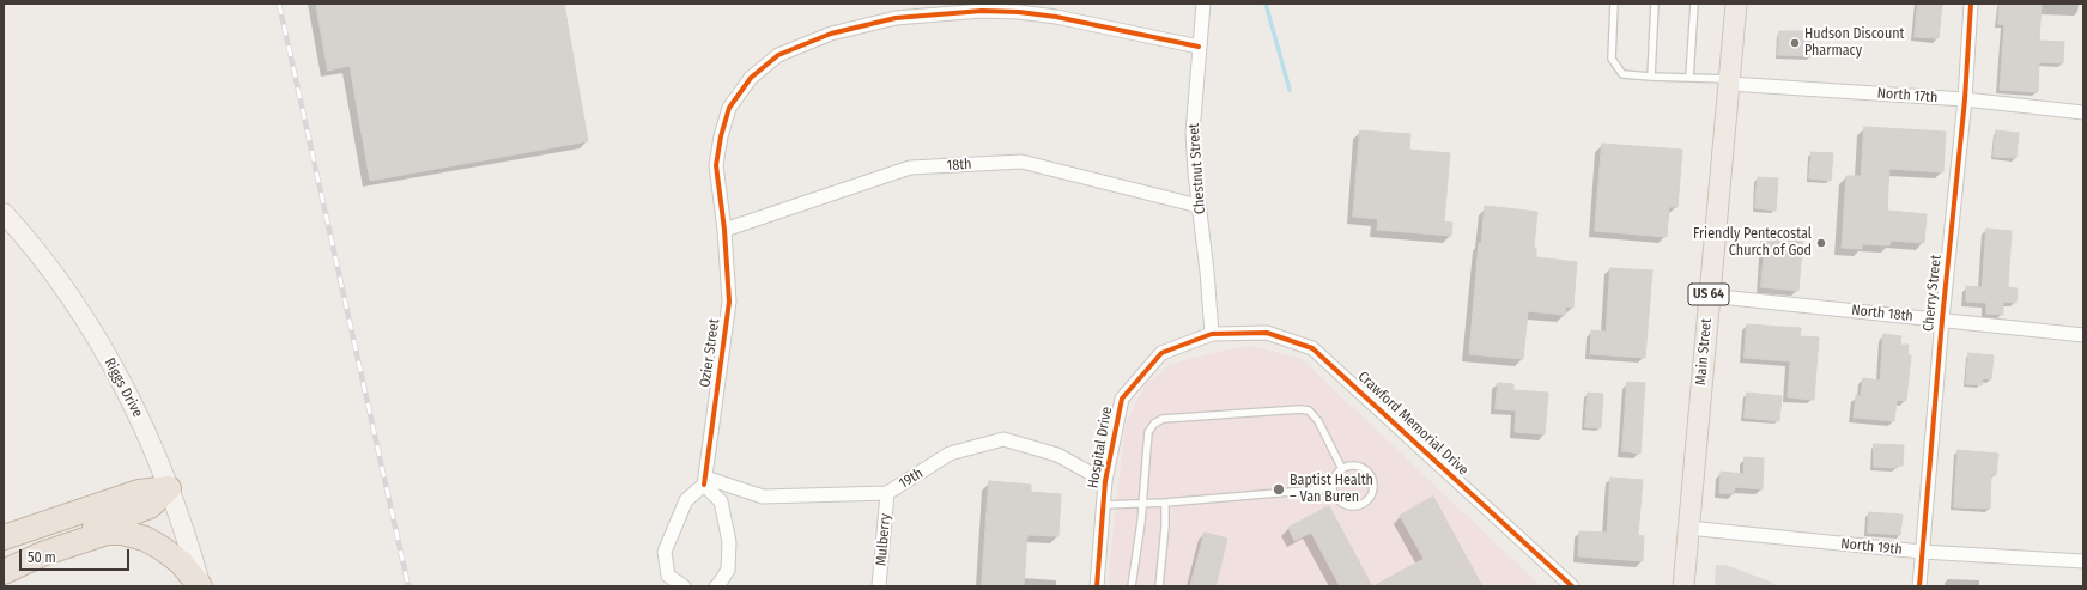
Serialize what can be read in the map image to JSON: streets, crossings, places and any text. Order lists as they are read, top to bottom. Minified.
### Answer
{"streets":{"main road":["US 64","Main Street"],"street":["North 17th","18th","Chestnut Street","Cherry Street","North 18th","Ozier Street","Riggs Drive","Crawford Memorial Drive","Hospital Drive","19th","Mulberry","North 19th"]},"crossings":[["North 17th","Cherry Street"],["North 17th","Main Street"],["18th","Chestnut Street"],["18th","Ozier Street"],["Chestnut Street","Ozier Street"],["Chestnut Street","Crawford Memorial Drive"],["Chestnut Street","Hospital Drive"],["Cherry Street","North 18th"],["Cherry Street","North 19th"],["North 18th","Main Street"],["Main Street","North 19th"],["Ozier Street","19th"],["Crawford Memorial Drive","Hospital Drive"],["Hospital Drive","19th"],["19th","Mulberry"]],"places":["Hudson Discount Pharmacy","Friendly Pentecostal Church of God","Baptist Health – Van Buren"],"scale_bar":"50 m"}
